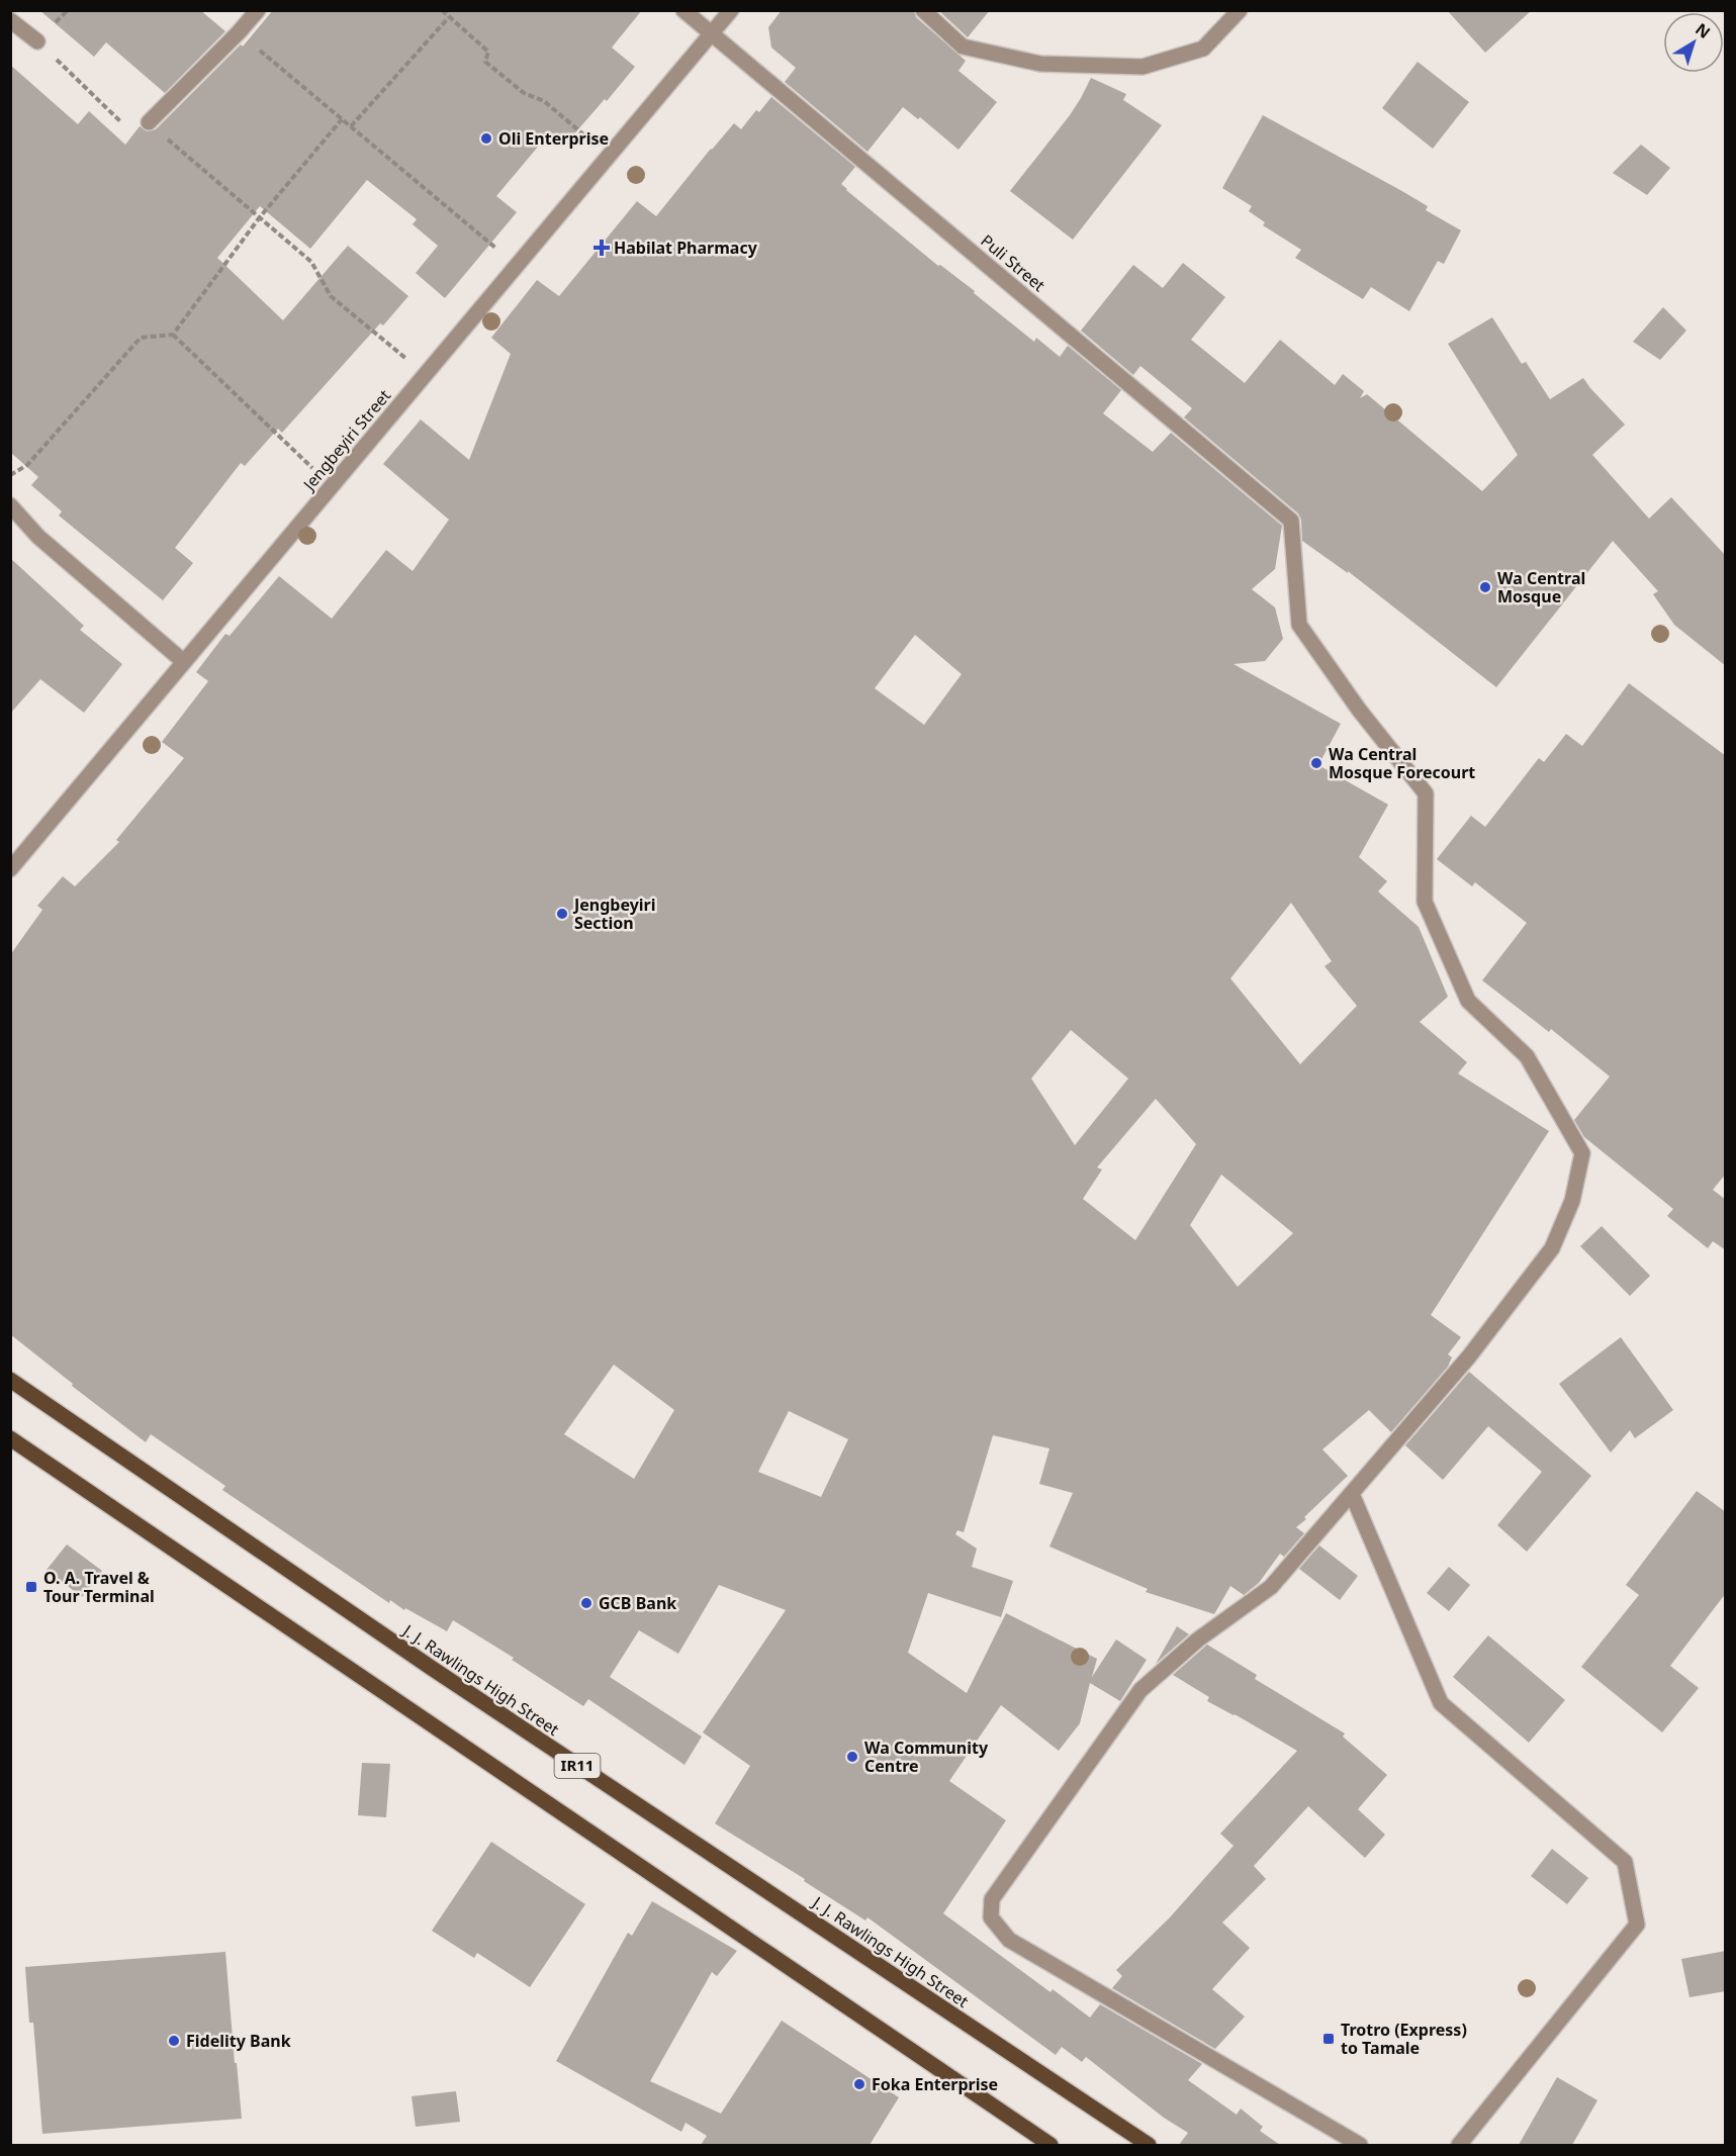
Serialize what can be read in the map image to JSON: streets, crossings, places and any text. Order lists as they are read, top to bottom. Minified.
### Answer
{"streets":{"main road":["J. J. Rawlings High Street","IR11"],"street":["Puli Street","Jengbeyiri Street"]},"crossings":[["Puli Street","Jengbeyiri Street"]],"places":{"other":["Oli Enterprise","Wa Central Mosque","Wa Central Mosque Forecourt","Jengbeyiri Section","GCB Bank","Wa Community Centre","Fidelity Bank","Foka Enterprise"],"health":["Habilat Pharmacy"],"transit":["O. A. Travel & Tour Terminal","Trotro (Express) to Tamale"]},"north":"top right"}
